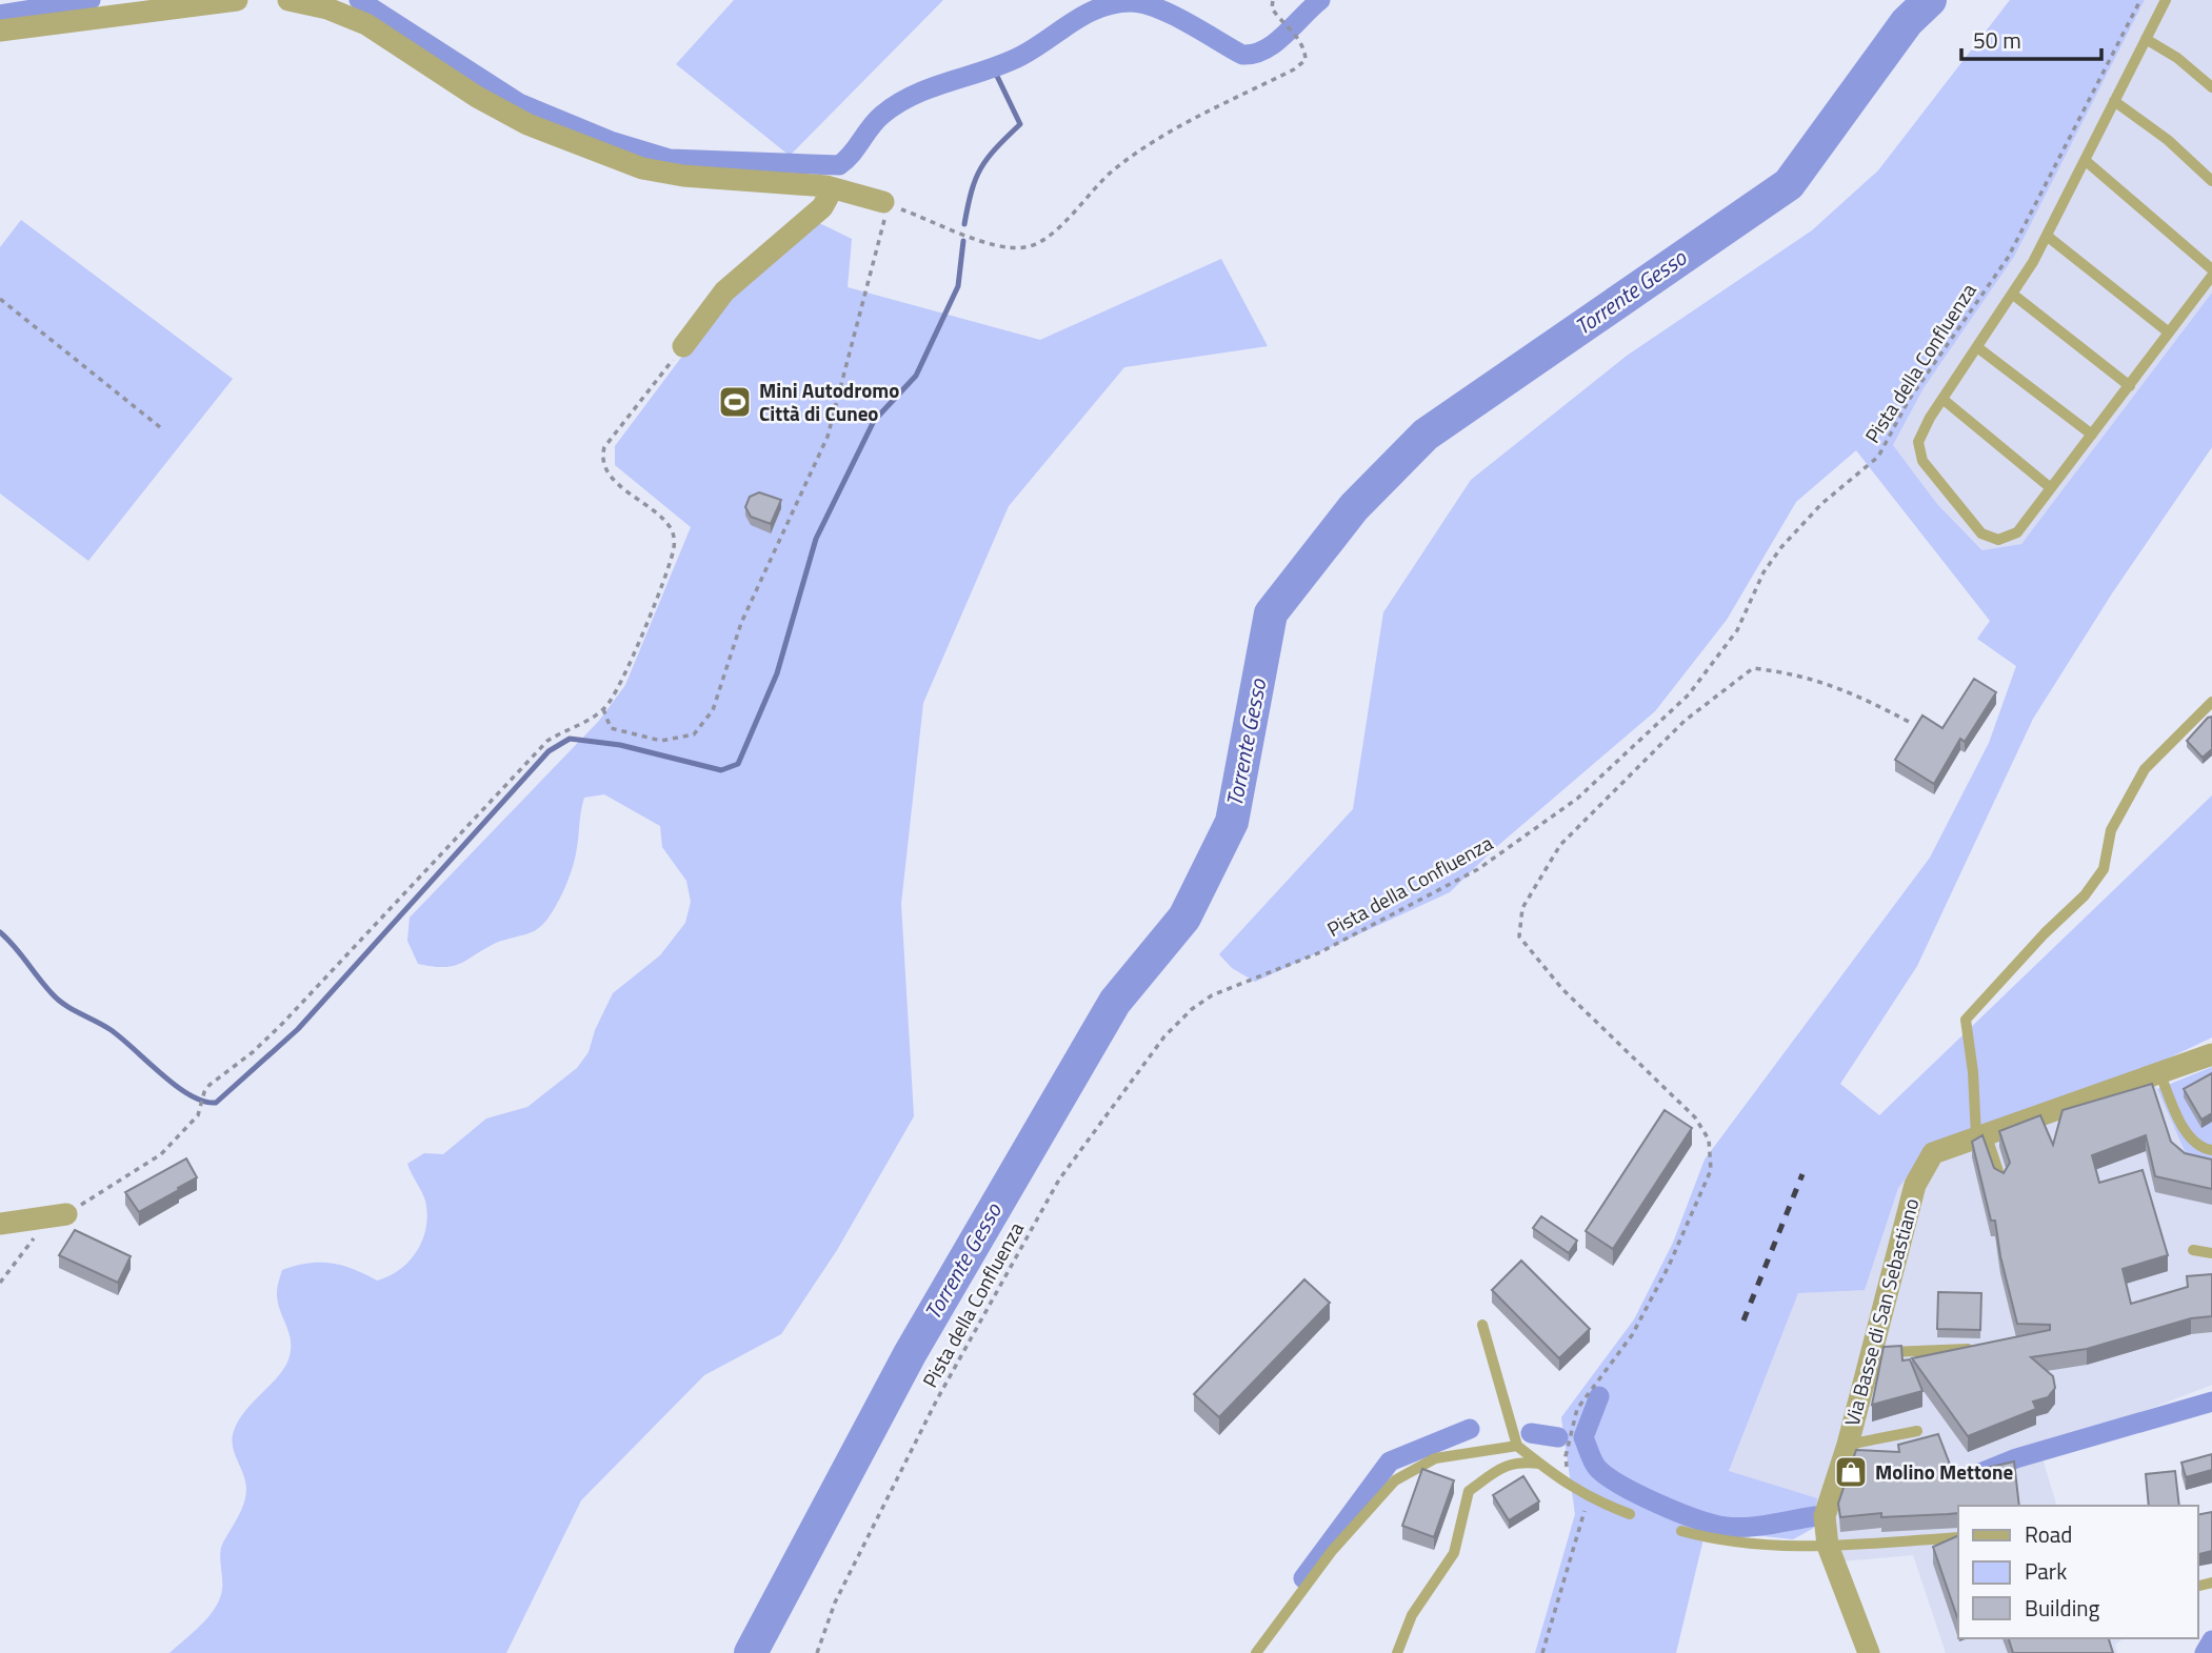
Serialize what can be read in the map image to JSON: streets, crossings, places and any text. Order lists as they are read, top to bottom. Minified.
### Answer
{"streets":{"street":["Via Basse di San Sebastiano"],"path":["Pista della Confluenza"]},"water":["Torrente Gesso"],"places":{"sports":["Mini Autodromo Città di Cuneo"],"shop":["Molino Mettone"]},"legend":["Road","Park","Building"],"scale_bar":"50 m"}
